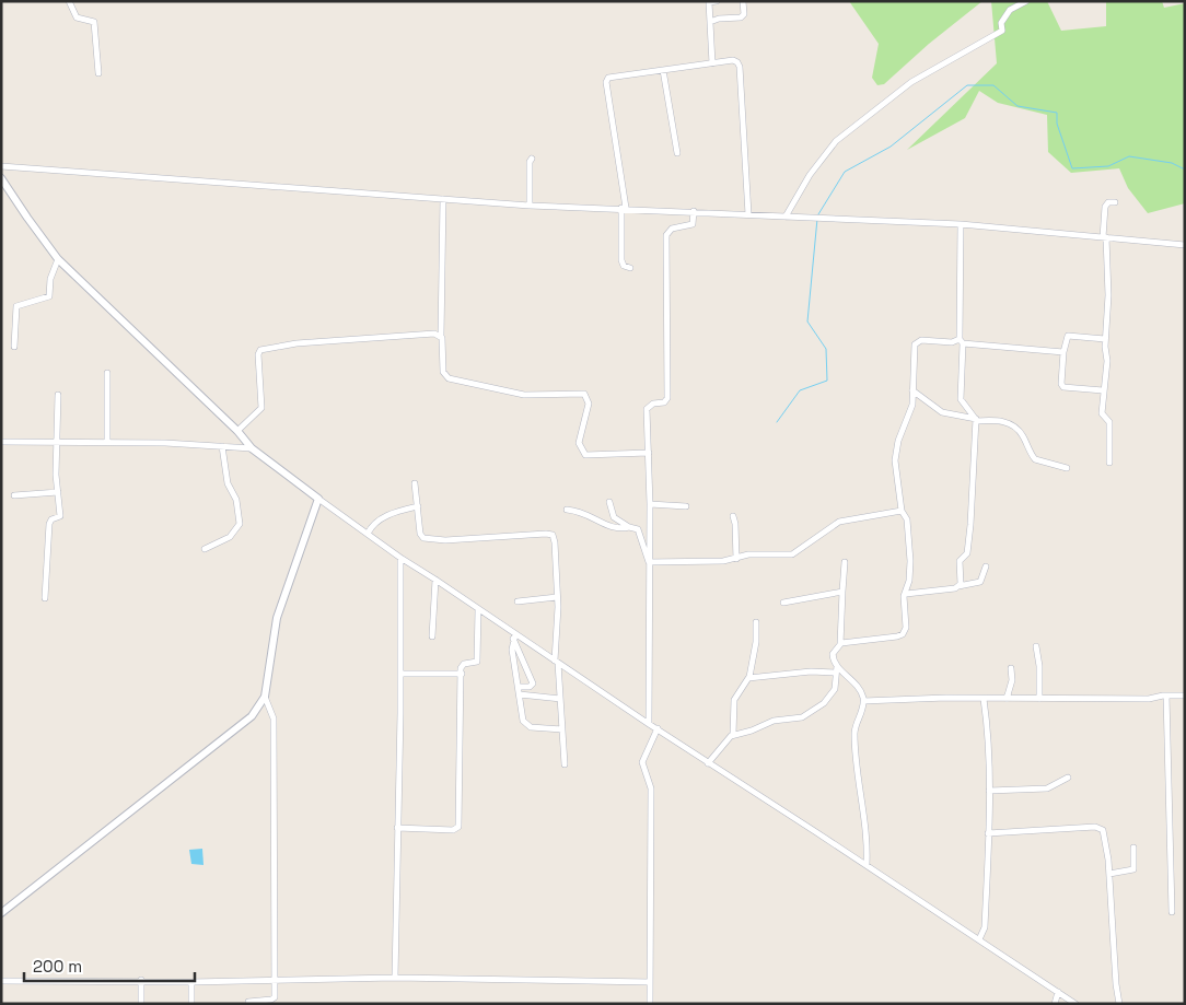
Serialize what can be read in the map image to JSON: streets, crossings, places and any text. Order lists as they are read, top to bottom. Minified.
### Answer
{"scale_bar":"200 m"}
